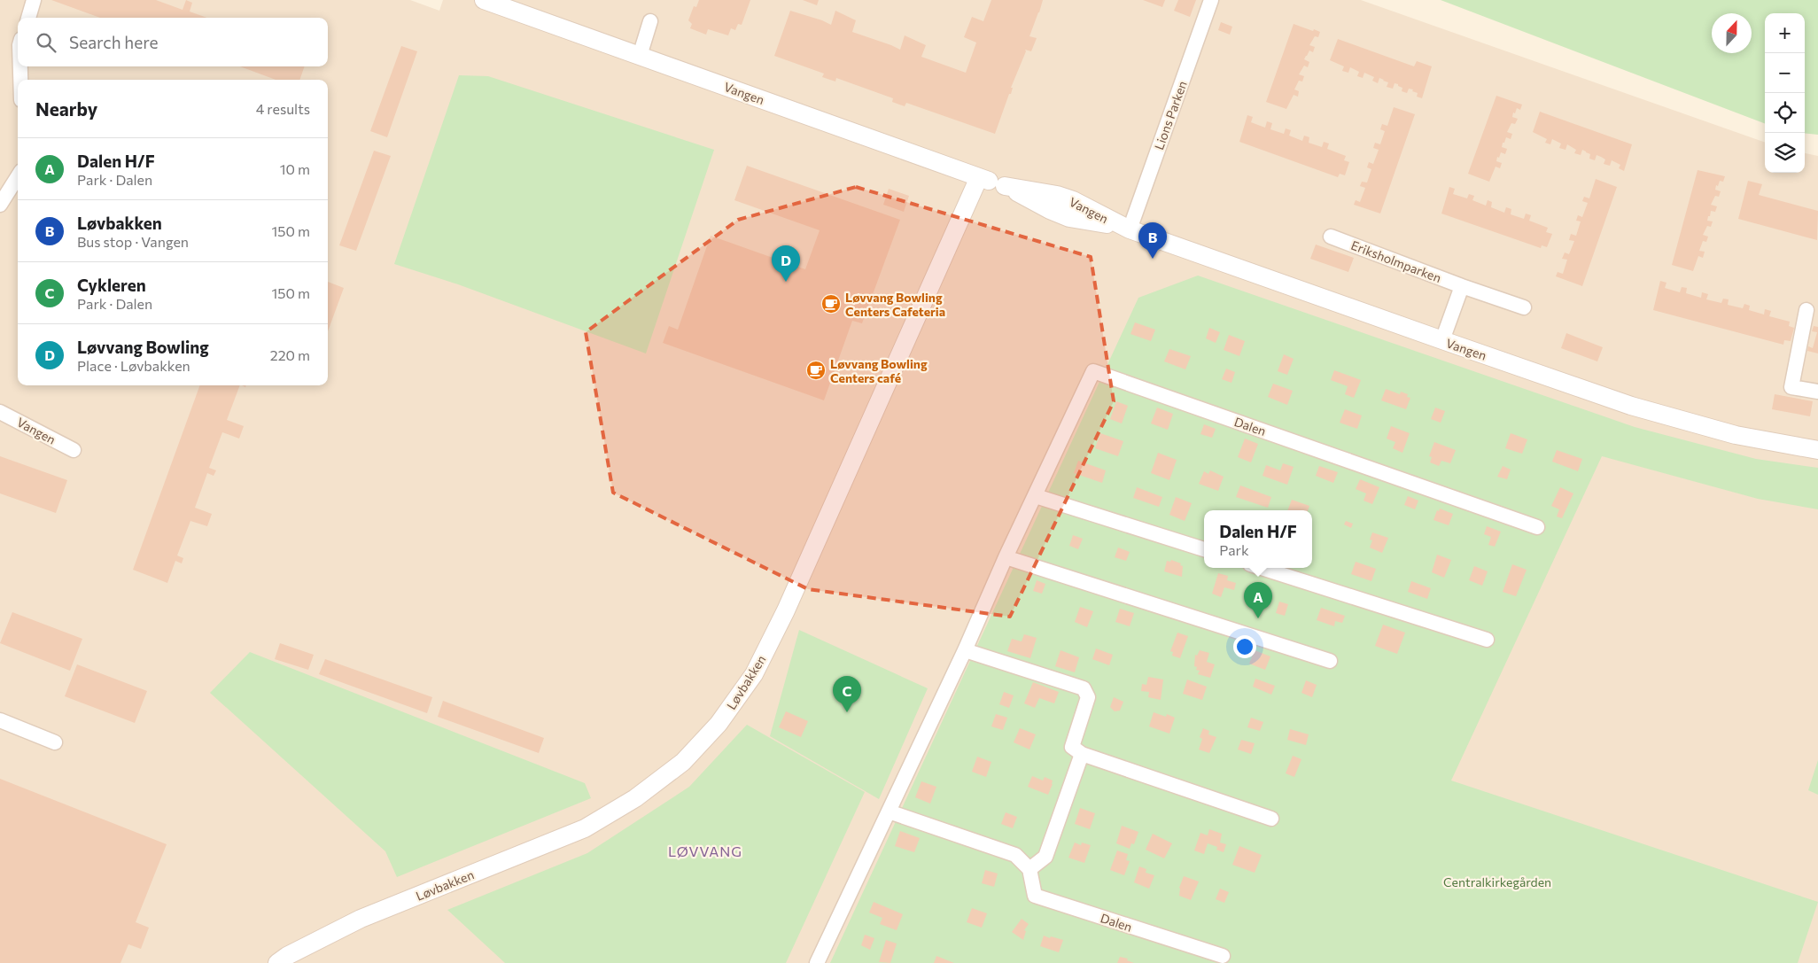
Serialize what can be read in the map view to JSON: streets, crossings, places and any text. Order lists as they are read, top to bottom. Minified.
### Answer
{"streets":{"street":["Vangen","Lions Parken","Eriksholmparken","Dalen","Løvbakken"]},"crossings":[["Vangen","Lions Parken"],["Vangen","Løvbakken"]],"districts":["LØVVANG"],"parks":["Centralkirkegården"],"places":{"cafe":["Løvvang Bowling Centers Cafeteria","Løvvang Bowling Centers café"]},"north":"top","page":{"map_buttons":["+","−"],"search":"Search here","heading":["Nearby","4 results"],"list":[{"mark":"A","name":"Dalen H/F","note":"Park · Dalen","value":"10 m"},{"mark":"B","name":"Løvbakken","note":"Bus stop · Vangen","value":"150 m"},{"mark":"C","name":"Cykleren","note":"Park · Dalen","value":"150 m"},{"mark":"D","name":"Løvvang Bowling","note":"Place · Løvbakken","value":"220 m"}],"pins":["B","D","A","C"],"popup":["Dalen H/F","Park"]}}
